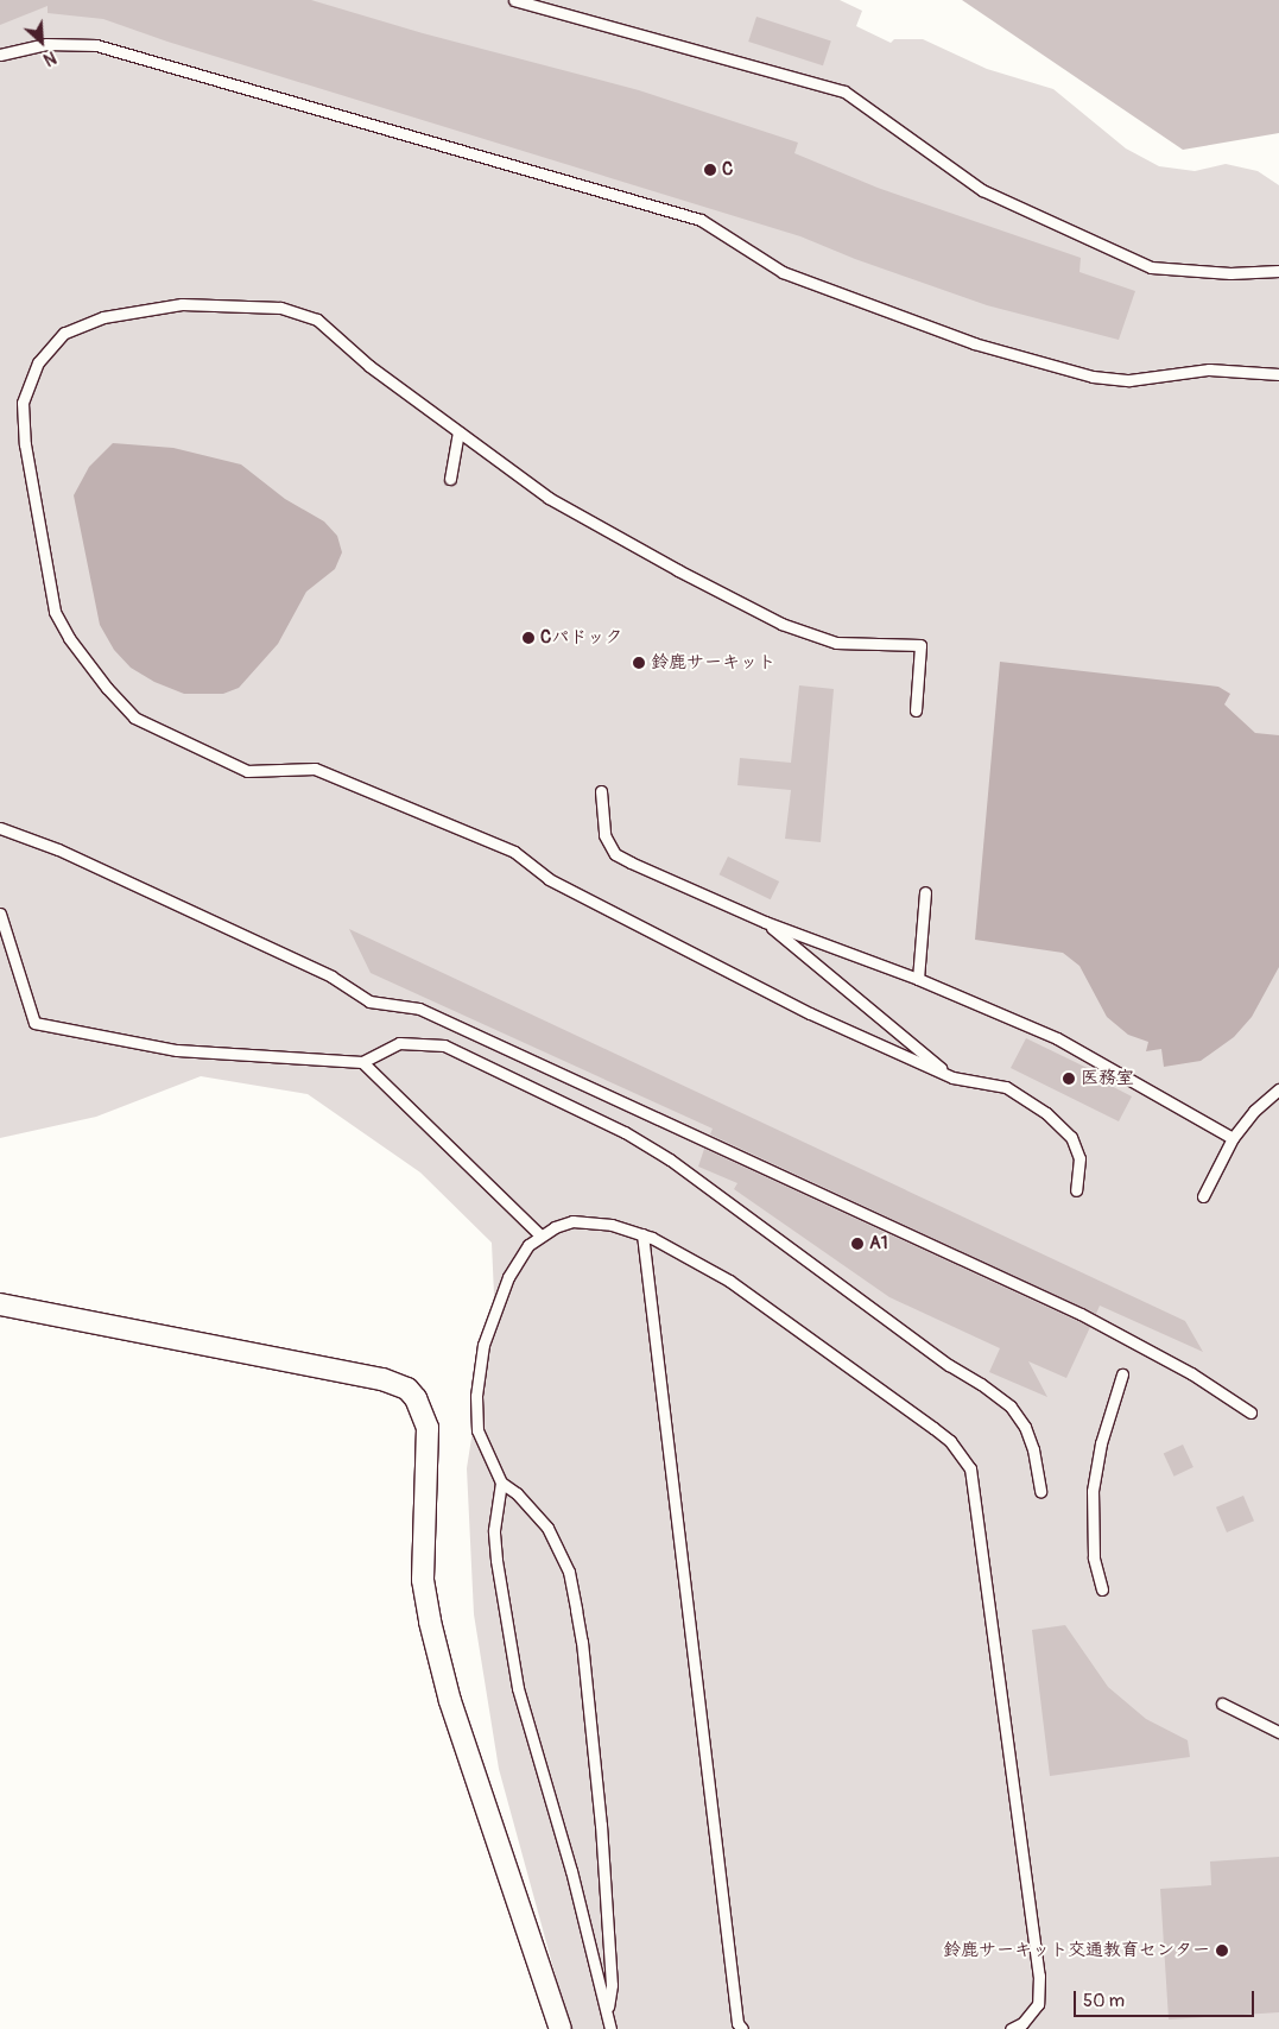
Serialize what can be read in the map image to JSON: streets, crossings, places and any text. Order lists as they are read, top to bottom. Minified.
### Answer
{"places":["C","Cパドック","鈴鹿サーキット","医務室","A1","鈴鹿サーキット交通教育センター"],"scale_bar":"50 m","north":"bottom right"}
